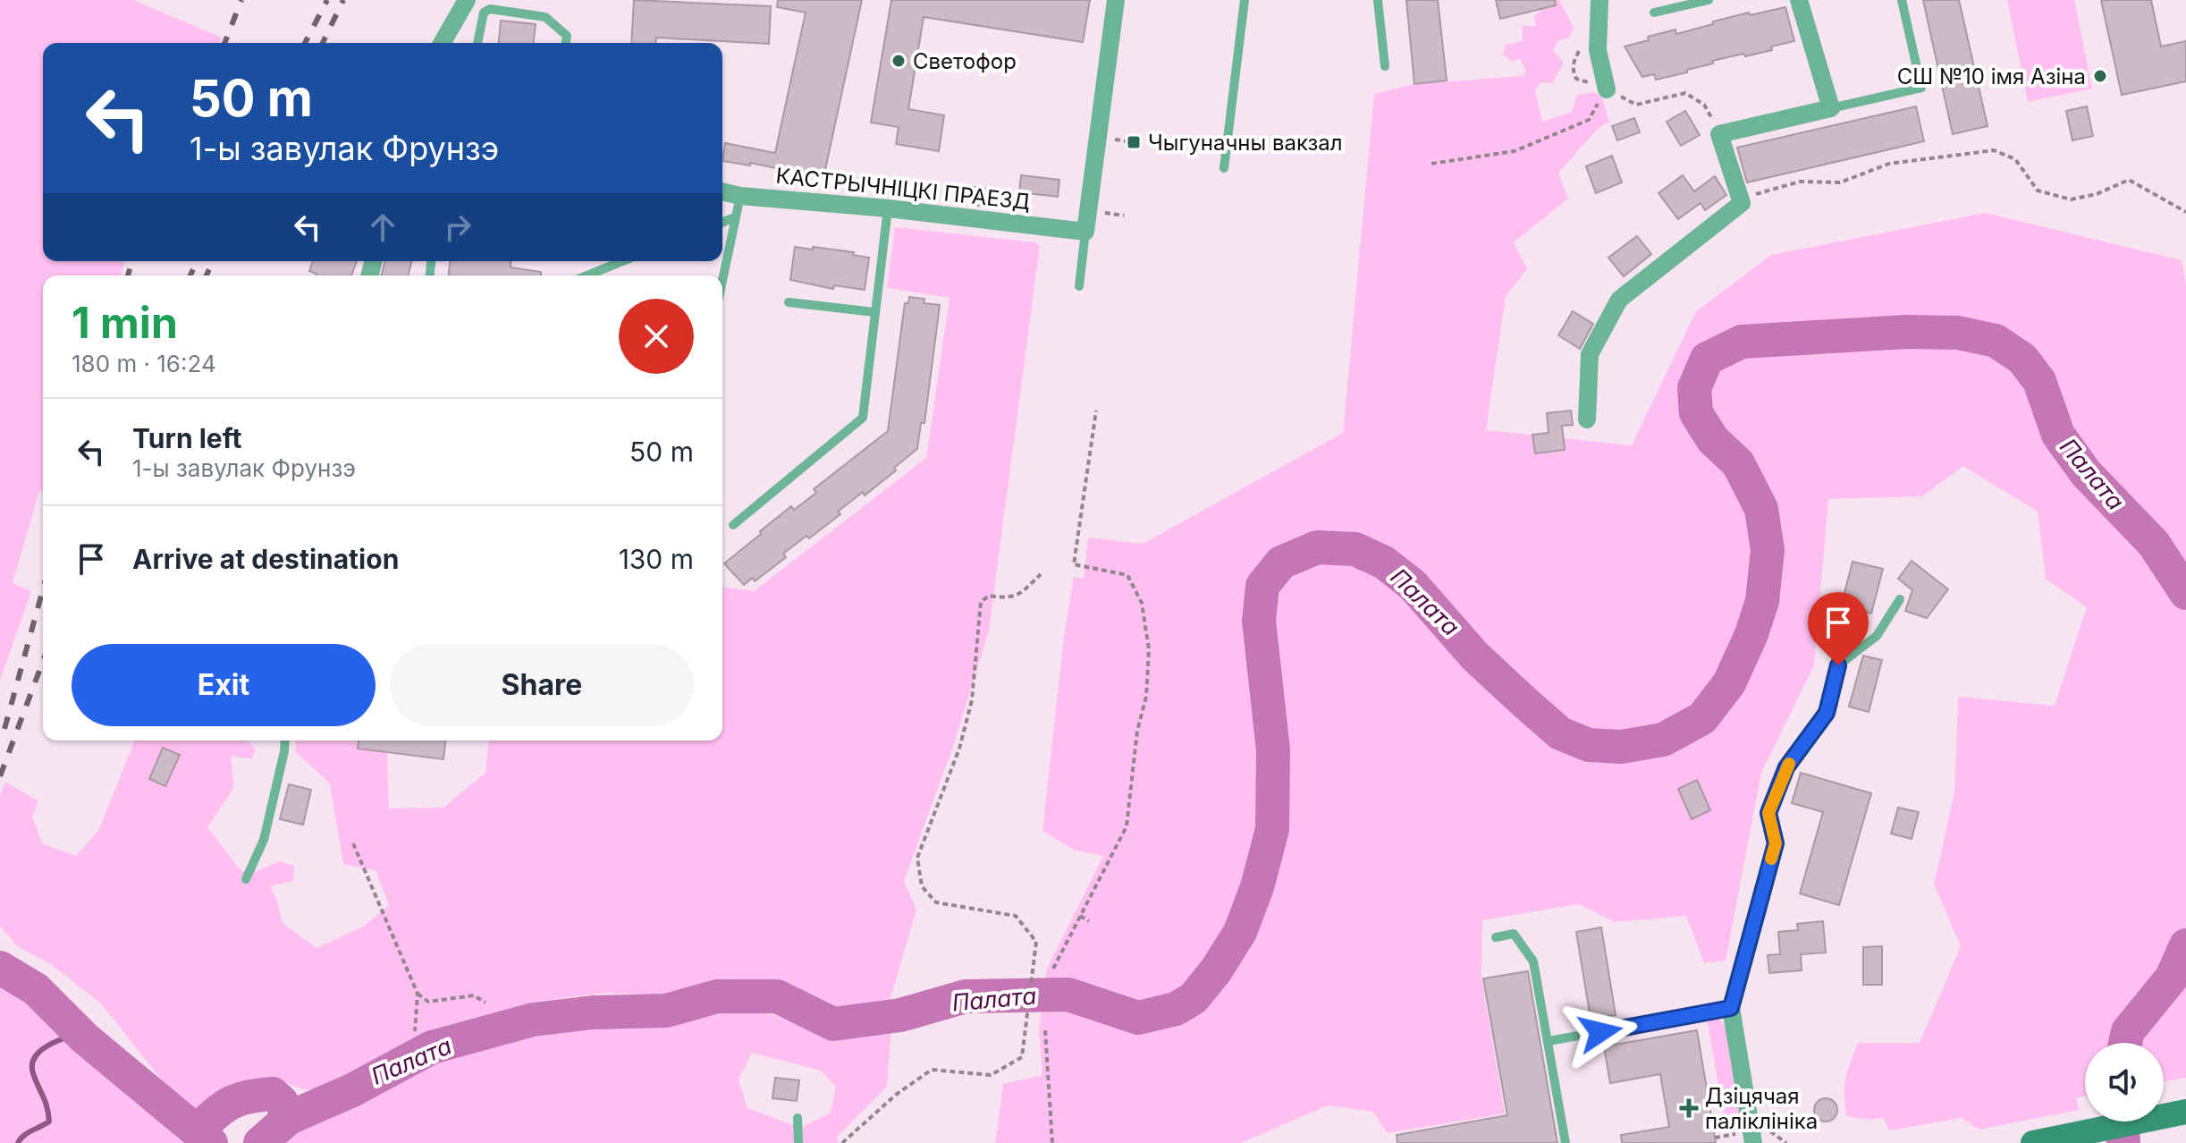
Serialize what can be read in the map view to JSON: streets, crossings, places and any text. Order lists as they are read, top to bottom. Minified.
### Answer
{"streets":{"street":["КАСТРЫЧНІЦКІ ПРАЕЗД"]},"water":["Палата"],"places":{"other":["Светофор","СШ №10 імя Азіна"],"transit":["Чыгуначны вакзал"],"health":["Дзіцячая паліклініка"]},"page":{"turn":["50 m","1-ы завулак Фрунзэ"],"heading":["1 min","180 m · 16:24"],"list":[{"name":"Turn left","note":"1-ы завулак Фрунзэ","value":"50 m"},{"name":"Arrive at destination","value":"130 m"}],"buttons":["Exit","Share"]}}
